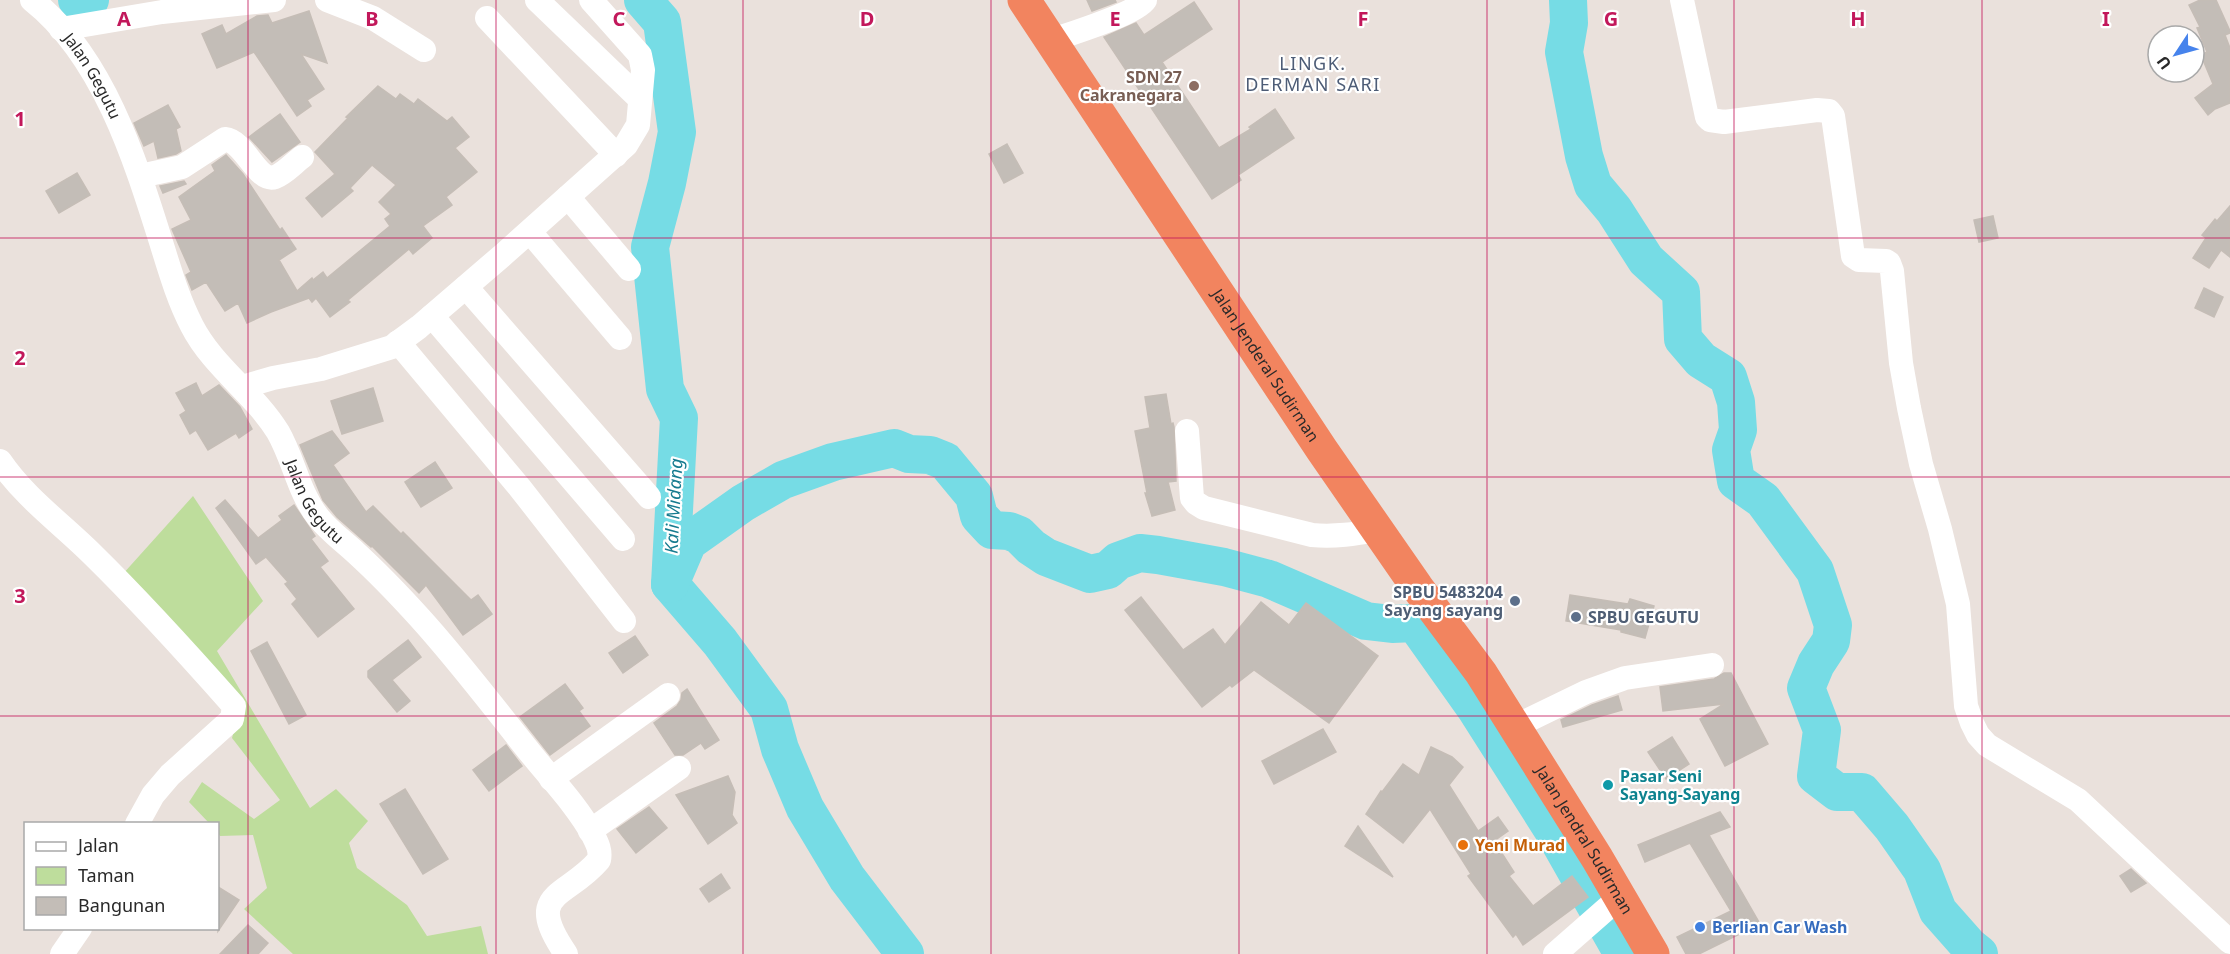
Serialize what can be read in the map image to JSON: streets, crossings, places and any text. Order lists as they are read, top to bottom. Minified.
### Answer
{"streets":{"highway":["Jalan Jenderal Sudirman","Jalan Jendral Sudirman"],"street":["Jalan Gegutu"]},"crossings":[["Jalan Jenderal Sudirman","Jalan Jendral Sudirman"]],"districts":["LINGK. DERMAN SARI"],"water":["Kali Midang"],"places":["SDN 27 Cakranegara","SPBU 5483204 Sayang sayang","SPBU GEGUTU","Pasar Seni Sayang-Sayang","Yeni Murad","Berlian Car Wash"],"legend":["Jalan","Taman","Bangunan"],"north":"bottom left","grid":{"columns":["A","B","C","D","E","F","G","H","I"],"rows":["1","2","3"]}}
